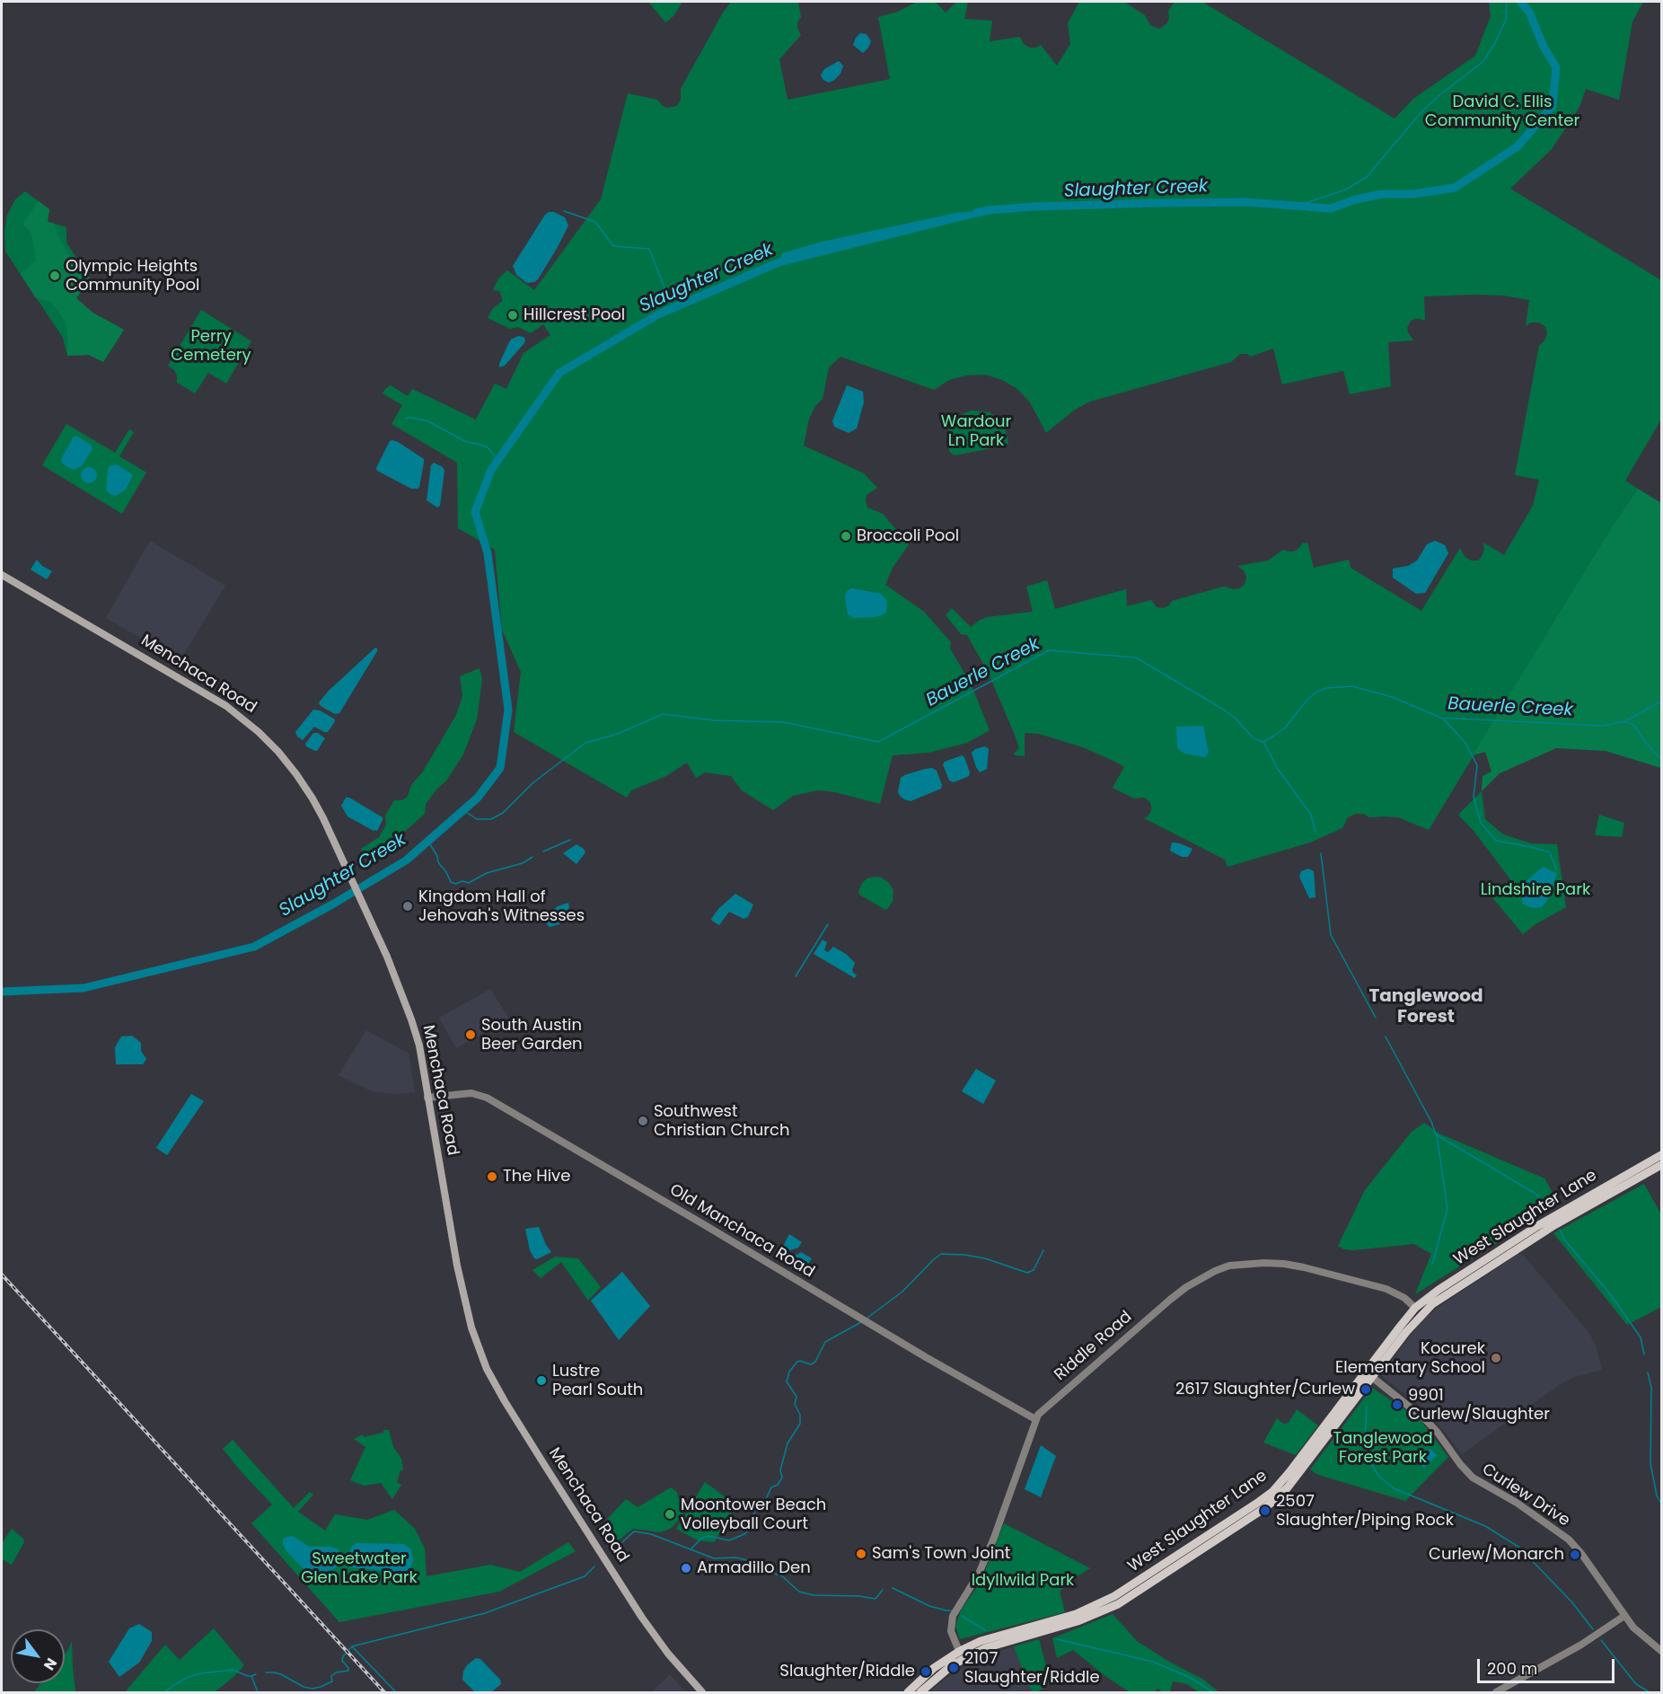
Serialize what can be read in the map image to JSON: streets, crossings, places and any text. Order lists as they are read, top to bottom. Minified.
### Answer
{"streets":{"main road":["Menchaca Road","West Slaughter Lane"],"street":["Old Manchaca Road","Riddle Road","Curlew Drive"]},"crossings":[["Menchaca Road","Old Manchaca Road"],["West Slaughter Lane","Riddle Road"],["West Slaughter Lane","Curlew Drive"],["Old Manchaca Road","Riddle Road"]],"districts":["Tanglewood Forest"],"water":["Slaughter Creek","Bauerle Creek"],"parks":["David C. Ellis Community Center","Perry Cemetery","Wardour Ln Park","Lindshire Park","Tanglewood Forest Park","Sweetwater Glen Lake Park","Idyllwild Park"],"places":["Olympic Heights Community Pool","Hillcrest Pool","Broccoli Pool","Kingdom Hall of Jehovah's Witnesses","South Austin Beer Garden","Southwest Christian Church","The Hive","Kocurek Elementary School","Lustre Pearl South","2617 Slaughter/Curlew","9901 Curlew/Slaughter","2507 Slaughter/Piping Rock","Moontower Beach Volleyball Court","Sam's Town Joint","Curlew/Monarch","Armadillo Den","2107 Slaughter/Riddle","Slaughter/Riddle"],"scale_bar":"200 m","north":"bottom right"}
